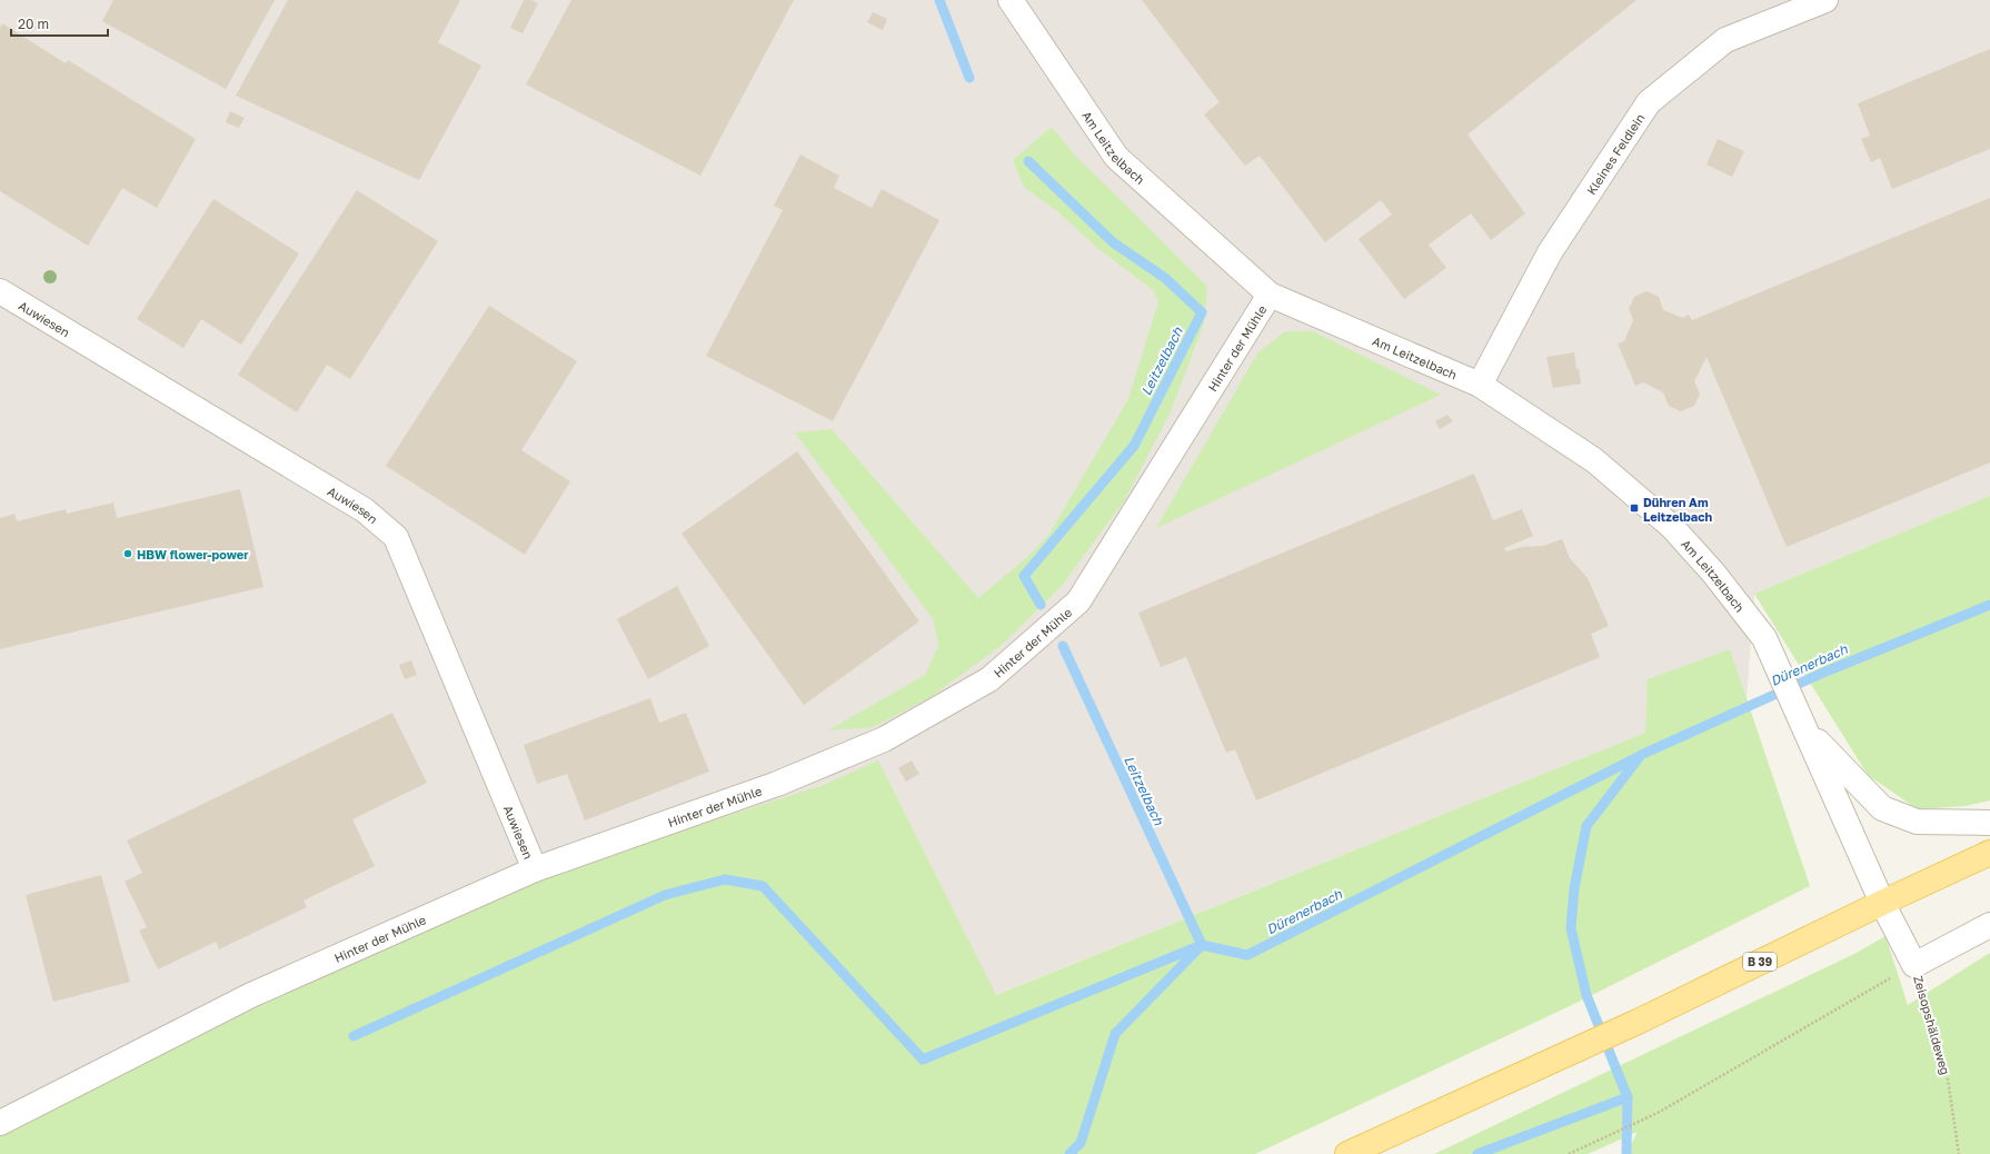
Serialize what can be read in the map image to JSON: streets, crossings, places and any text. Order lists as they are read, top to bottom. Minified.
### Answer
{"streets":{"main road":["B 39"],"street":["Am Leitzelbach","Kleines Feldlein","Auwiesen","Hinter der Mühle","Zeisopshäldeweg"]},"crossings":[["Am Leitzelbach","Kleines Feldlein"],["Am Leitzelbach","Hinter der Mühle"],["Am Leitzelbach","B 39"],["Am Leitzelbach","Zeisopshäldeweg"],["Auwiesen","Hinter der Mühle"],["B 39","Zeisopshäldeweg"]],"water":["Leitzelbach","Dürenerbach"],"places":{"transit":["Dühren Am Leitzelbach"],"other":["HBW flower-power"]},"scale_bar":"20 m"}
